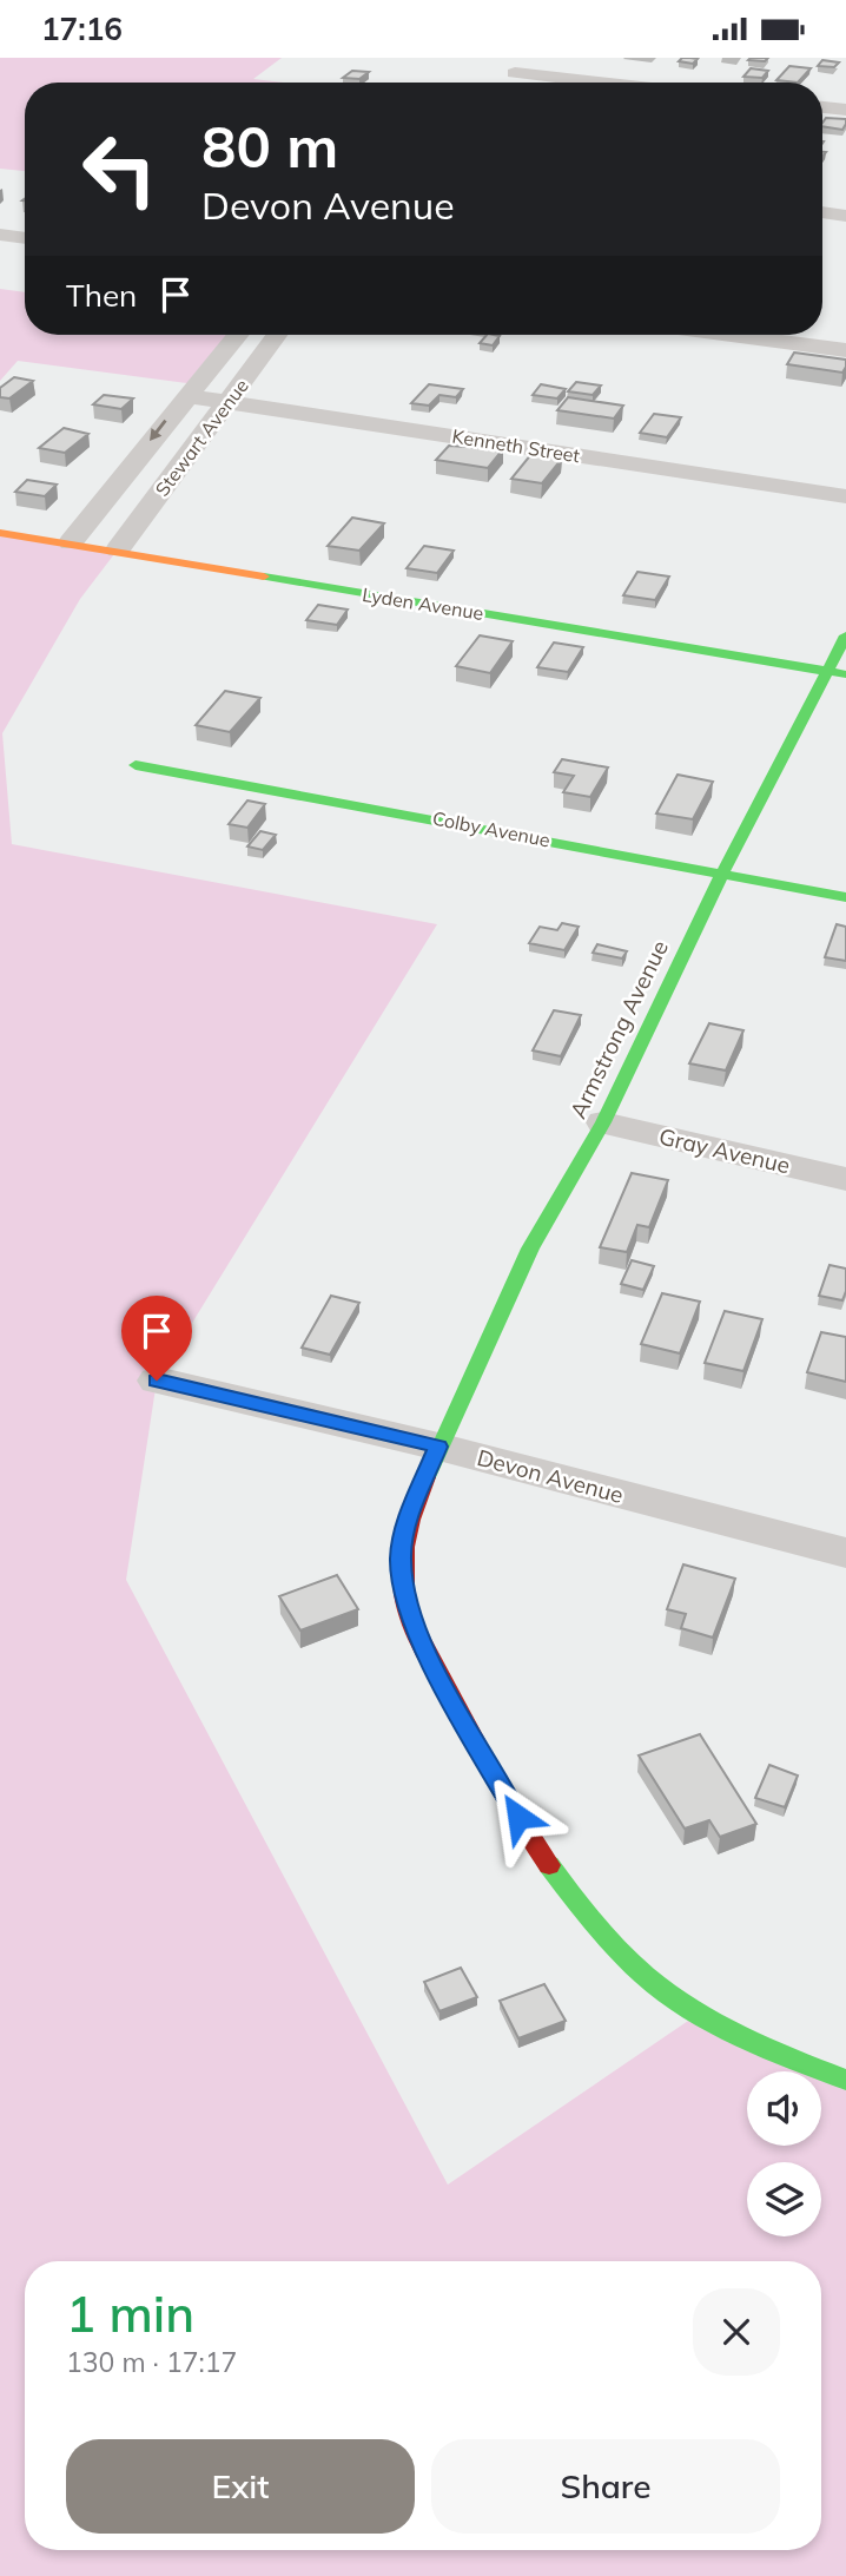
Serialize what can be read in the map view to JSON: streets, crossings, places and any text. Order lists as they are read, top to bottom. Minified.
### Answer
{"streets":{"street":["Stewart Avenue","Kenneth Street","Lyden Avenue","Colby Avenue","Armstrong Avenue","Gray Avenue","Devon Avenue"]},"crossings":[["Stewart Avenue","Kenneth Street"],["Stewart Avenue","Lyden Avenue"],["Lyden Avenue","Armstrong Avenue"],["Colby Avenue","Armstrong Avenue"],["Armstrong Avenue","Gray Avenue"],["Armstrong Avenue","Devon Avenue"]],"page":{"status":"17:16","turn":["80 m","Devon Avenue"],"then":"Then","heading":["1 min","130 m · 17:17"],"buttons":["Exit","Share"]}}
